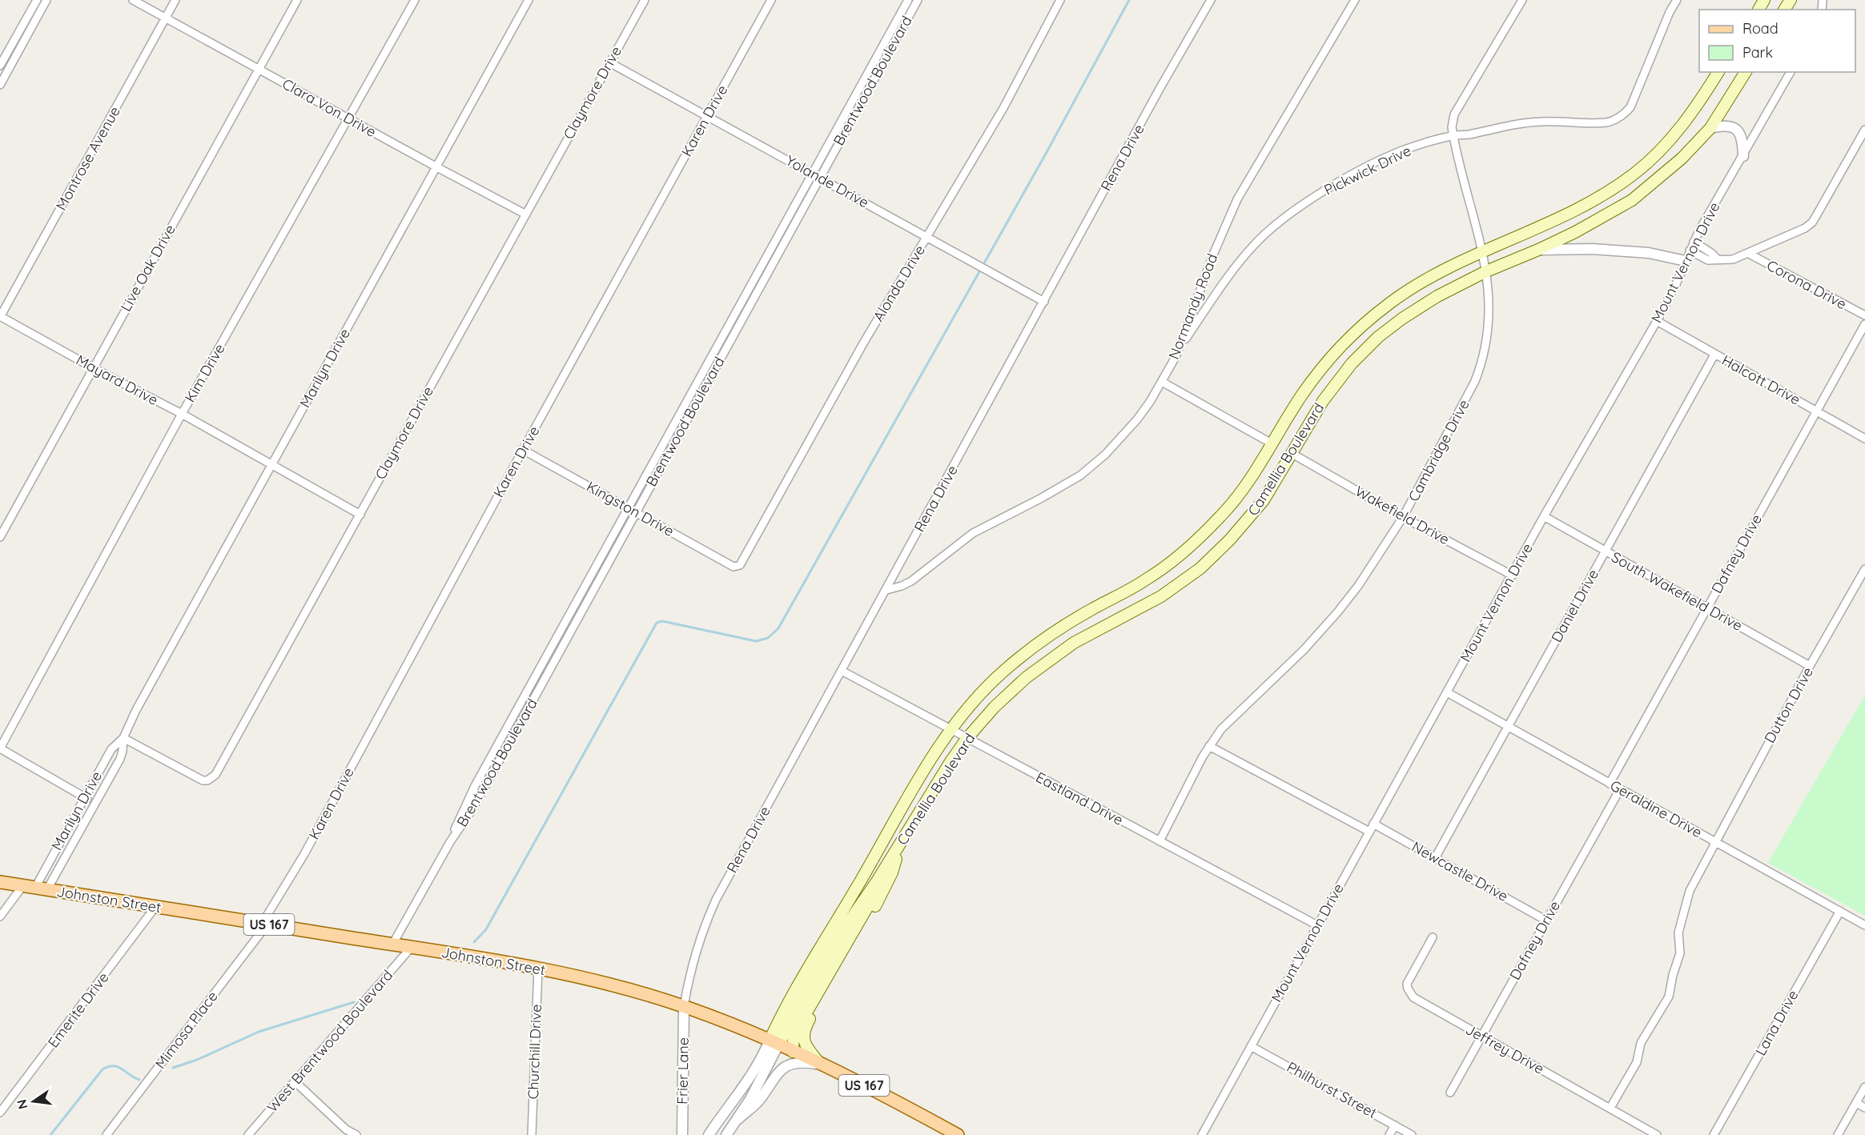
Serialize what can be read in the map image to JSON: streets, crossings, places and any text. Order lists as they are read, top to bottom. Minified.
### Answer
{"streets":{"main road":["Camellia Boulevard","Johnston Street","US 167"],"street":["Brentwood Boulevard","Claymore Drive","Clara Von Drive","Karen Drive","Rena Drive","Montrose Avenue","Pickwick Drive","Yolande Drive","Mount Vernon Drive","Live Oak Drive","Alonda Drive","Corona Drive","Normandy Road","Marilyn Drive","Kim Drive","Mayard Drive","Halcott Drive","Cambridge Drive","Kingston Drive","Wakefield Drive","Dafney Drive","South Wakefield Drive","Daniel Drive","Dutton Drive","Eastland Drive","Geraldine Drive","Newcastle Drive","Emerite Drive","Lana Drive","Mimosa Place","West Brentwood Boulevard","Jeffrey Drive","Churchill Drive","Frier Lane","Philhurst Street"]},"crossings":[["Brentwood Boulevard","Yolande Drive"],["Brentwood Boulevard","Kingston Drive"],["Brentwood Boulevard","Johnston Street"],["Claymore Drive","Clara Von Drive"],["Claymore Drive","Yolande Drive"],["Claymore Drive","Marilyn Drive"],["Claymore Drive","Mayard Drive"],["Clara Von Drive","Montrose Avenue"],["Clara Von Drive","Live Oak Drive"],["Clara Von Drive","Marilyn Drive"],["Clara Von Drive","Kim Drive"],["Karen Drive","Yolande Drive"],["Karen Drive","Kingston Drive"],["Karen Drive","Johnston Street"],["Karen Drive","Mimosa Place"],["Rena Drive","Yolande Drive"],["Rena Drive","Normandy Road"],["Rena Drive","Eastland Drive"],["Rena Drive","Johnston Street"],["Rena Drive","Frier Lane"],["Montrose Avenue","Mayard Drive"],["Pickwick Drive","Normandy Road"],["Pickwick Drive","Cambridge Drive"],["Yolande Drive","Alonda Drive"],["Mount Vernon Drive","Halcott Drive"],["Mount Vernon Drive","Wakefield Drive"],["Mount Vernon Drive","South Wakefield Drive"],["Mount Vernon Drive","Eastland Drive"],["Mount Vernon Drive","Geraldine Drive"],["Mount Vernon Drive","Newcastle Drive"],["Mount Vernon Drive","Philhurst Street"],["Live Oak Drive","Mayard Drive"],["Alonda Drive","Kingston Drive"],["Marilyn Drive","Mayard Drive"],["Marilyn Drive","Johnston Street"],["Kim Drive","Mayard Drive"],["Halcott Drive","Dafney Drive"],["Halcott Drive","Daniel Drive"],["Cambridge Drive","Camellia Boulevard"],["Cambridge Drive","Wakefield Drive"],["Cambridge Drive","Eastland Drive"],["Camellia Boulevard","Wakefield Drive"],["Camellia Boulevard","Eastland Drive"],["Camellia Boulevard","Johnston Street"],["Dafney Drive","South Wakefield Drive"],["Dafney Drive","Geraldine Drive"],["Dafney Drive","Newcastle Drive"],["Dafney Drive","Jeffrey Drive"],["South Wakefield Drive","Daniel Drive"],["South Wakefield Drive","Dutton Drive"],["Daniel Drive","Geraldine Drive"],["Daniel Drive","Newcastle Drive"],["Dutton Drive","Geraldine Drive"],["Dutton Drive","Jeffrey Drive"],["Geraldine Drive","Lana Drive"],["Johnston Street","Emerite Drive"],["Johnston Street","Mimosa Place"],["Johnston Street","West Brentwood Boulevard"],["Johnston Street","Churchill Drive"],["Johnston Street","Frier Lane"]],"legend":["Road","Park"],"north":"left"}
